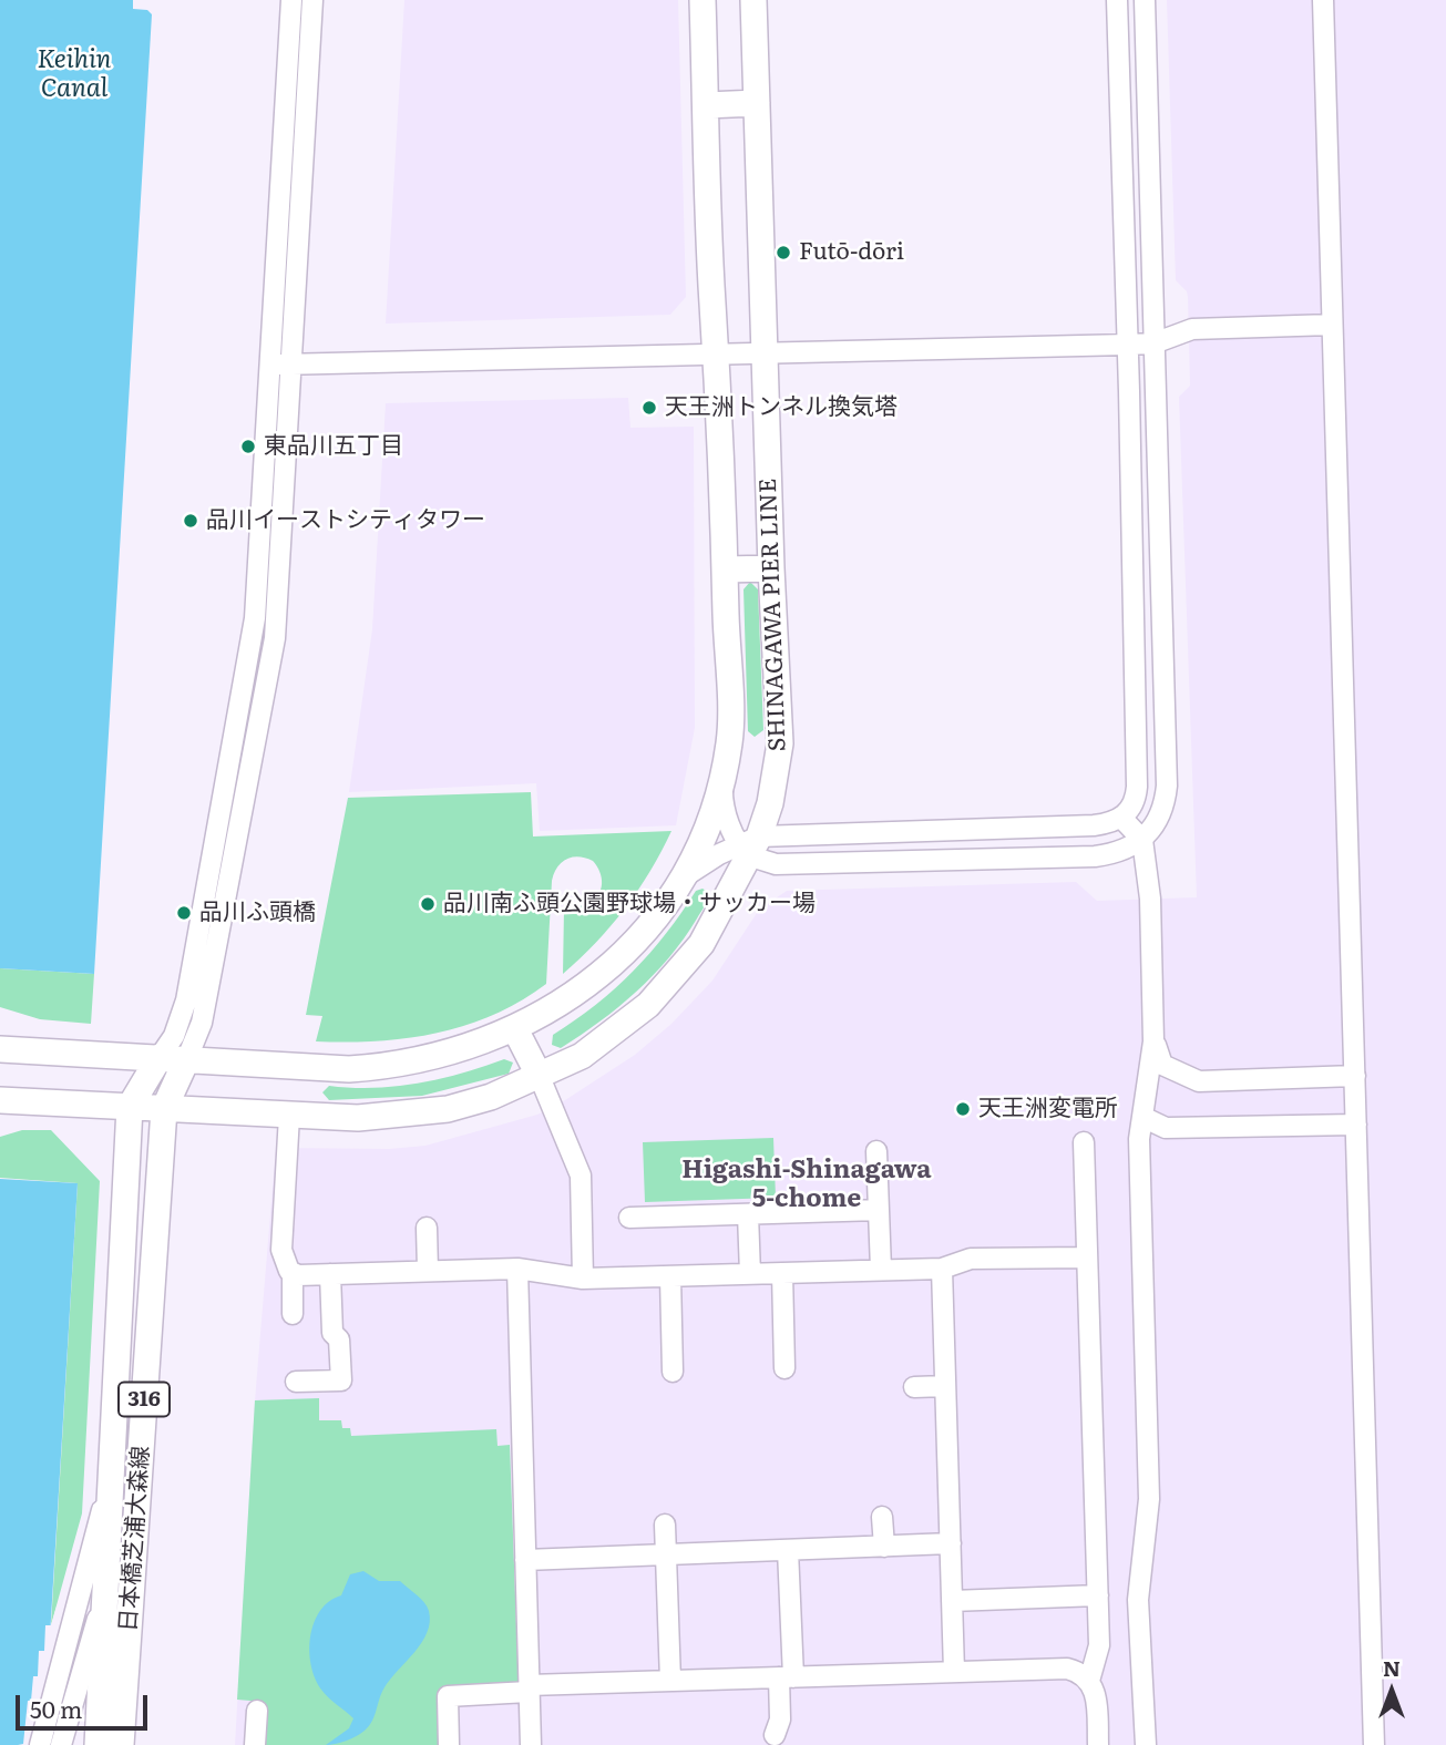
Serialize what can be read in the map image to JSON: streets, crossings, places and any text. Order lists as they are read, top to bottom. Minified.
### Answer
{"streets":{"main road":["SHINAGAWA PIER LINE","316","日本橋芝浦大森線"]},"crossings":[["SHINAGAWA PIER LINE","日本橋芝浦大森線"]],"districts":["Higashi-Shinagawa 5-chome"],"water":["Keihin Canal"],"places":["Futō-dōri","天王洲トンネル換気塔","東品川五丁目","品川イーストシティタワー","品川南ふ頭公園野球場・サッカー場","品川ふ頭橋","天王洲変電所"],"scale_bar":"50 m","north":"top"}
